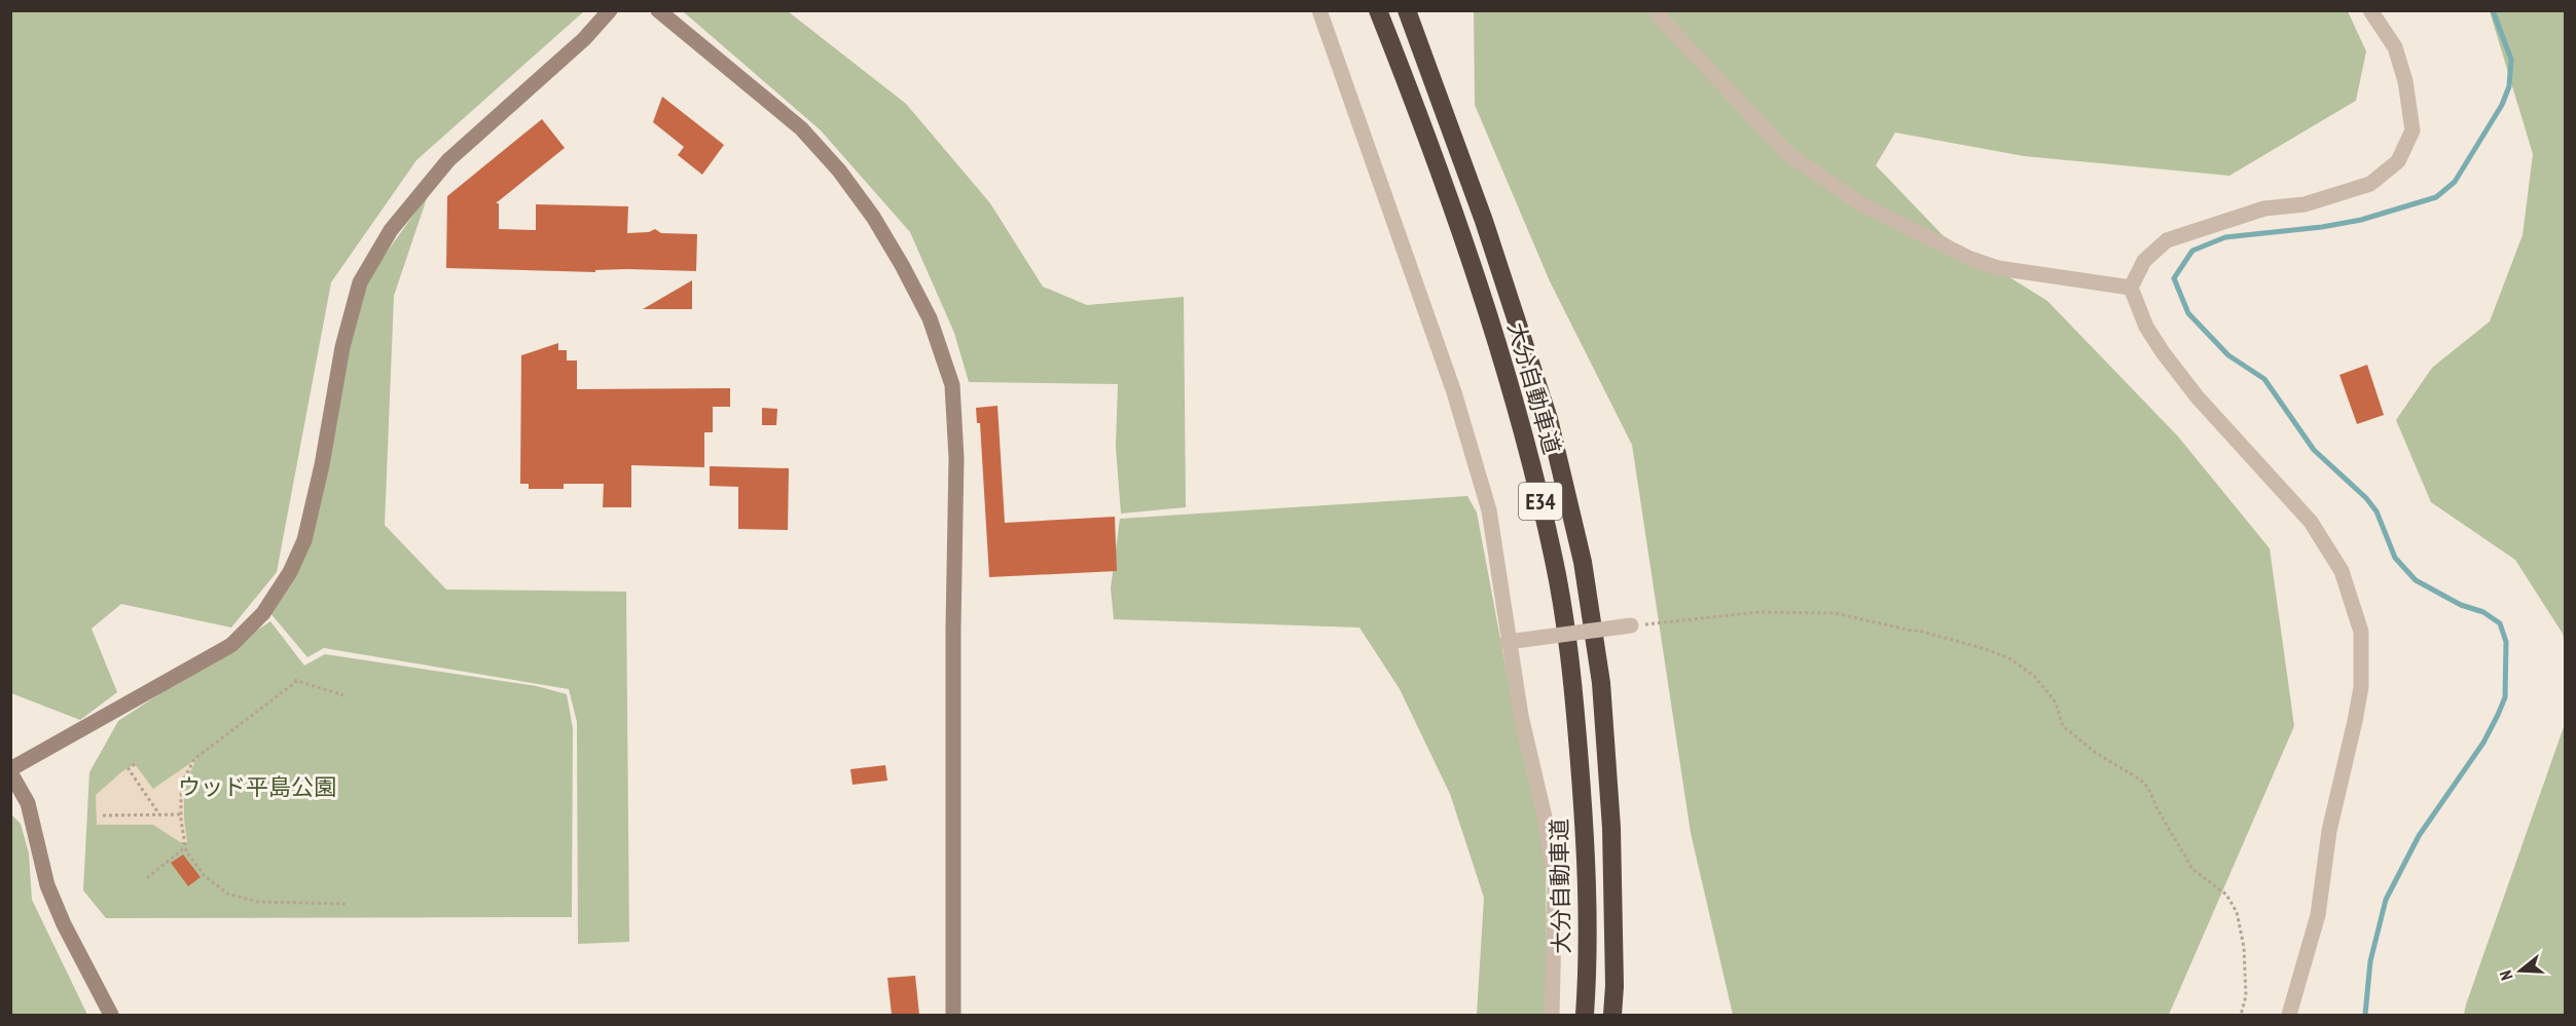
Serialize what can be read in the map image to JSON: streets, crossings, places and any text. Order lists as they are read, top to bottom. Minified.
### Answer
{"streets":{"highway":["大分自動車道","E34"]},"parks":["ウッド平島公園"],"north":"left"}
